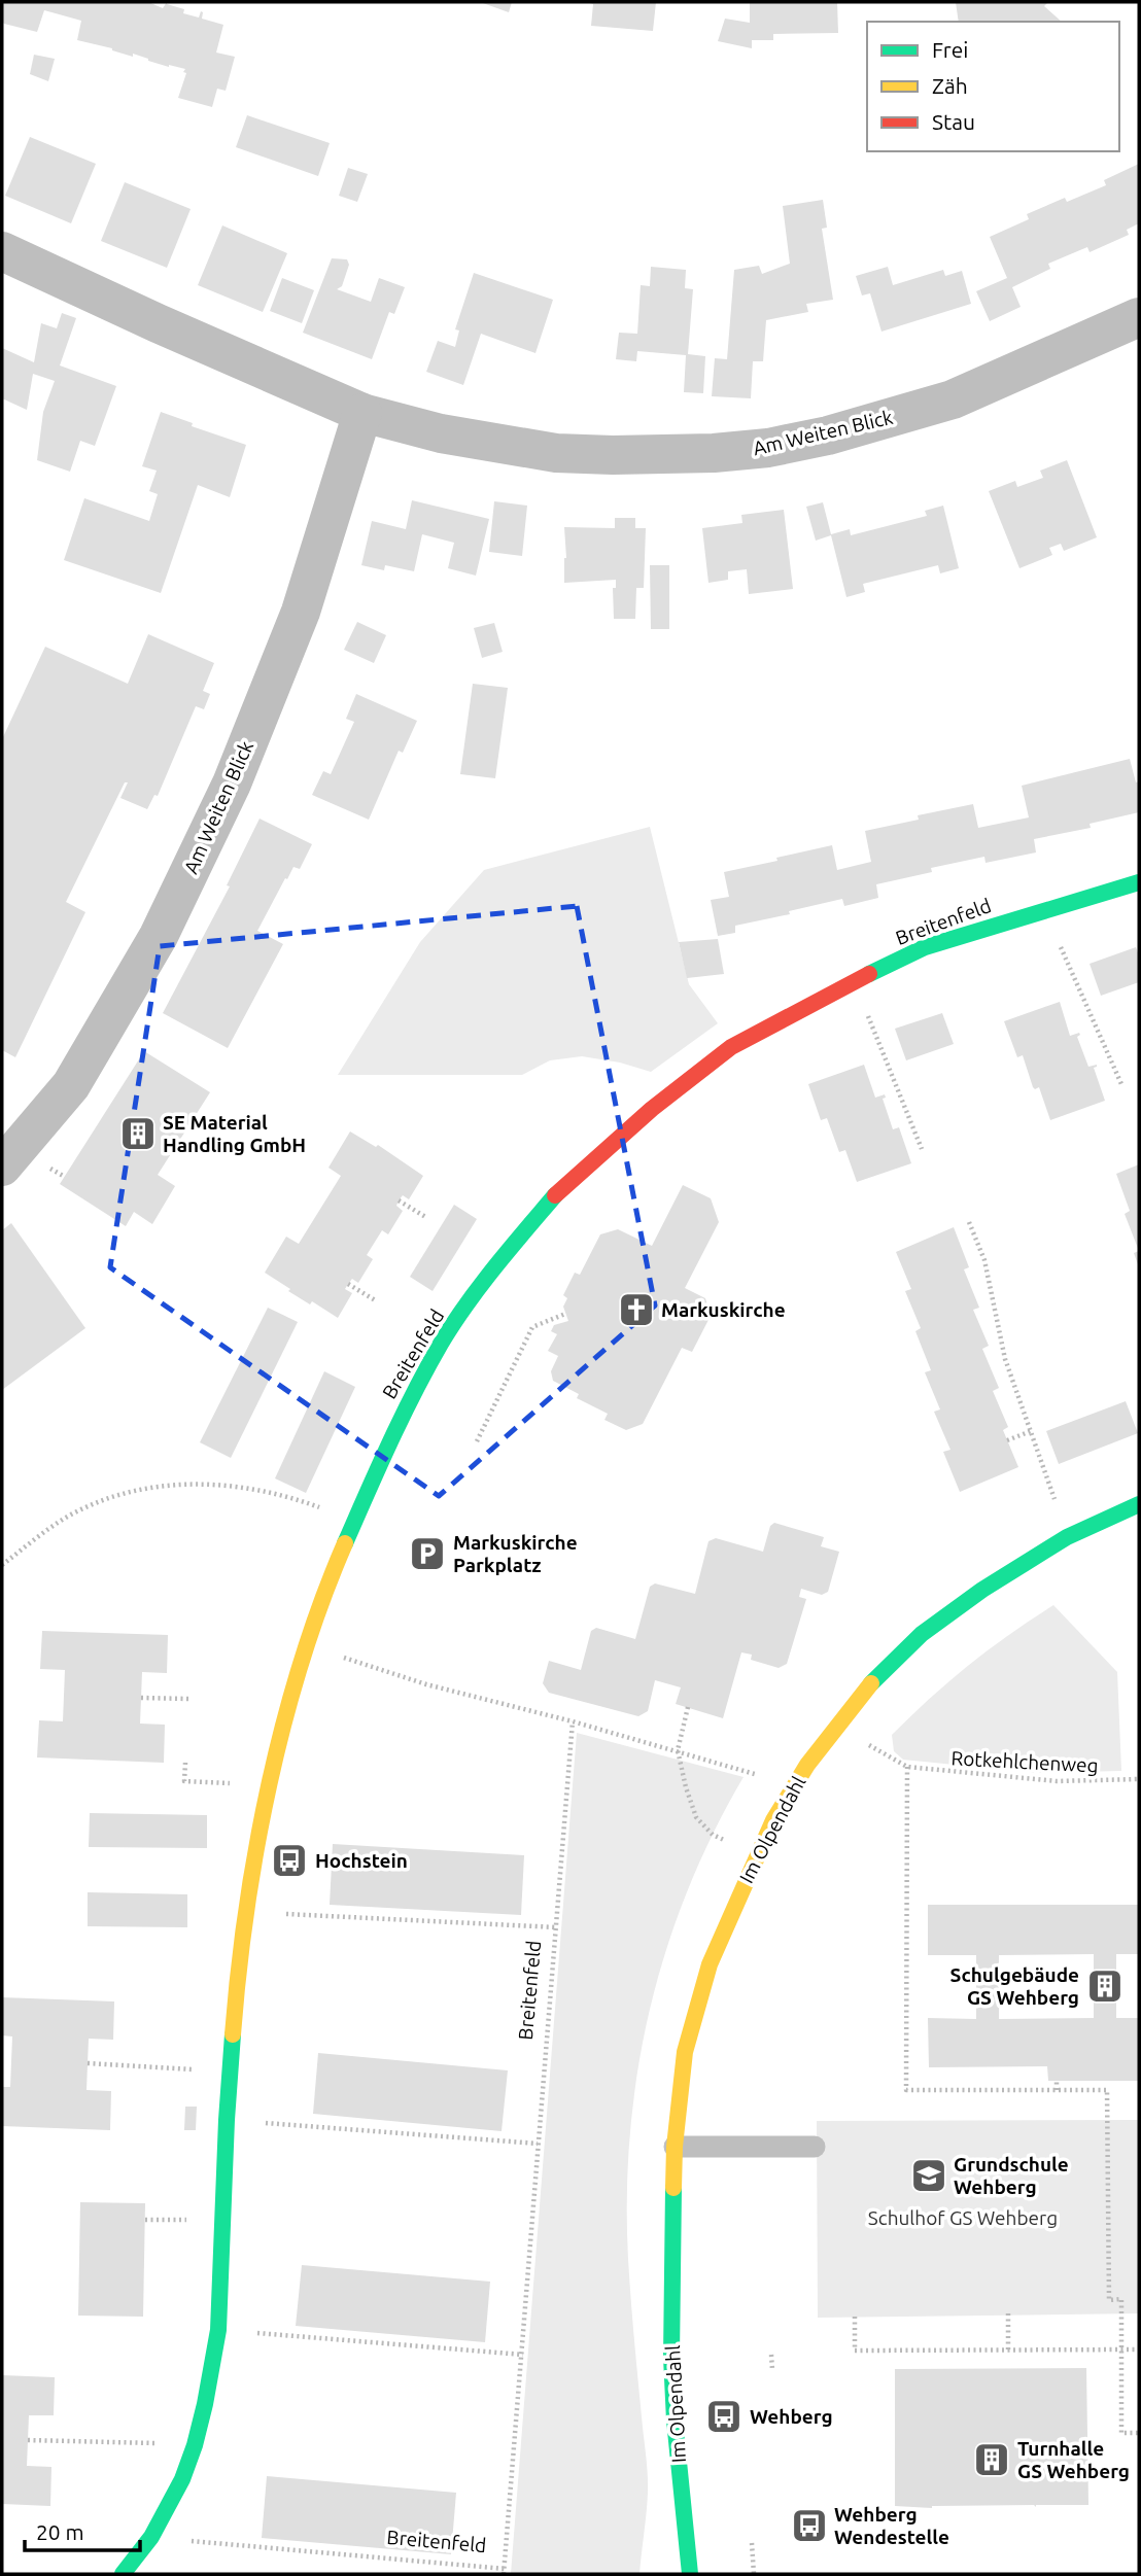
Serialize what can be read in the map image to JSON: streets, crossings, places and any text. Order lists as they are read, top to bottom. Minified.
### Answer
{"streets":{"street":["Am Weiten Blick","Breitenfeld","Im Olpendahl"],"path":["Rotkehlchenweg"]},"parks":["Schulhof GS Wehberg"],"places":{"building":["SE Material Handling GmbH","Schulgebäude GS Wehberg","Turnhalle GS Wehberg"],"church":["Markuskirche"],"parking":["Markuskirche Parkplatz"],"bus stop":["Hochstein","Wehberg","Wehberg Wendestelle"],"school or university":["Grundschule Wehberg"]},"legend":["Frei","Zäh","Stau"],"scale_bar":"20 m"}
